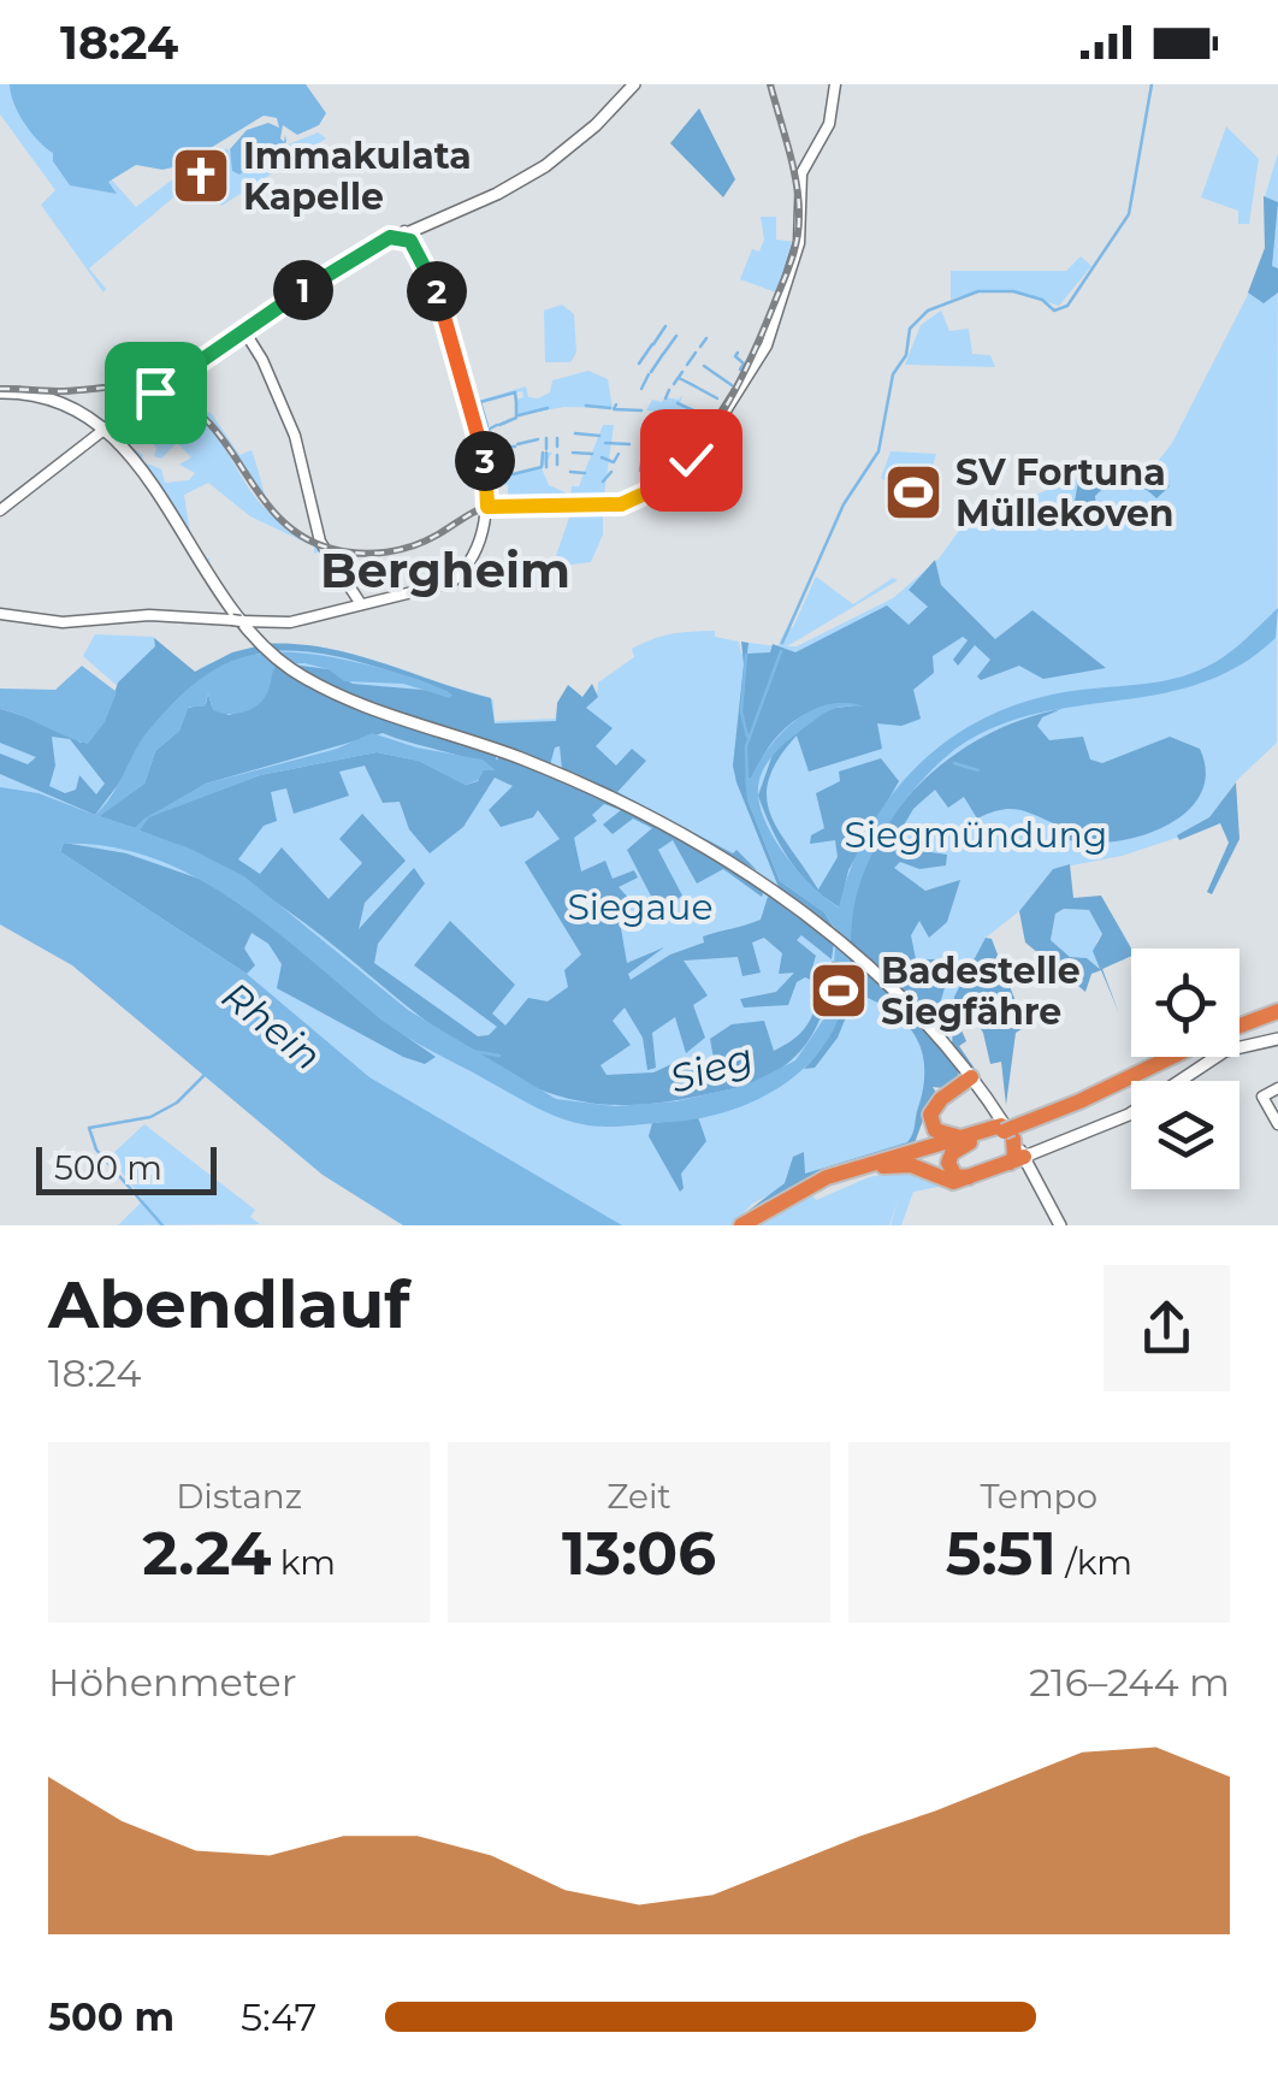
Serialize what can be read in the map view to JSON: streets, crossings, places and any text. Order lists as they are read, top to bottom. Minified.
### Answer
{"districts":["Bergheim"],"water":["Rhein","Sieg"],"parks":["Siegmündung","Siegaue"],"places":{"church":["Immakulata Kapelle"],"sports":["SV Fortuna Müllekoven","Badestelle Siegfähre"]},"scale_bar":"500 m","page":{"status":"18:24","pins":["1","2","3"],"scale":"500 m","heading":["Abendlauf","18:24"],"stats":[["Distanz","2.24 km"],["Zeit","13:06"],["Tempo","5:51 /km"]],"chart":["Höhenmeter","216–244 m"],"list":[{"name":"500 m","note":"5:47"}]}}
